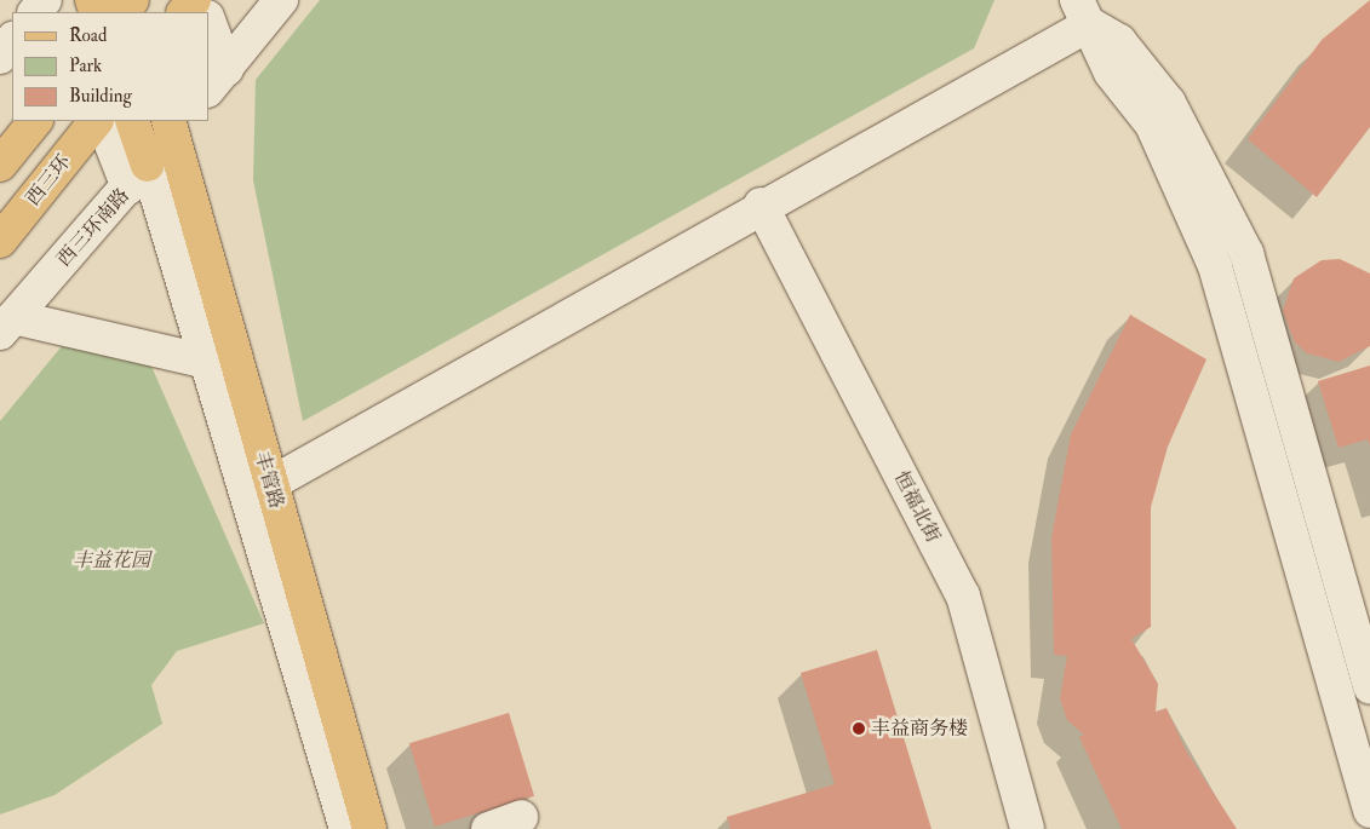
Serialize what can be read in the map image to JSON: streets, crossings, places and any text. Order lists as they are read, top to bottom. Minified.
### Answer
{"streets":{"main road":["西三环","丰管路"],"street":["西三环南路","恒福北街"]},"crossings":[["西三环南路","丰管路"]],"parks":["丰益花园"],"places":["丰益商务楼"],"legend":["Road","Park","Building"]}
